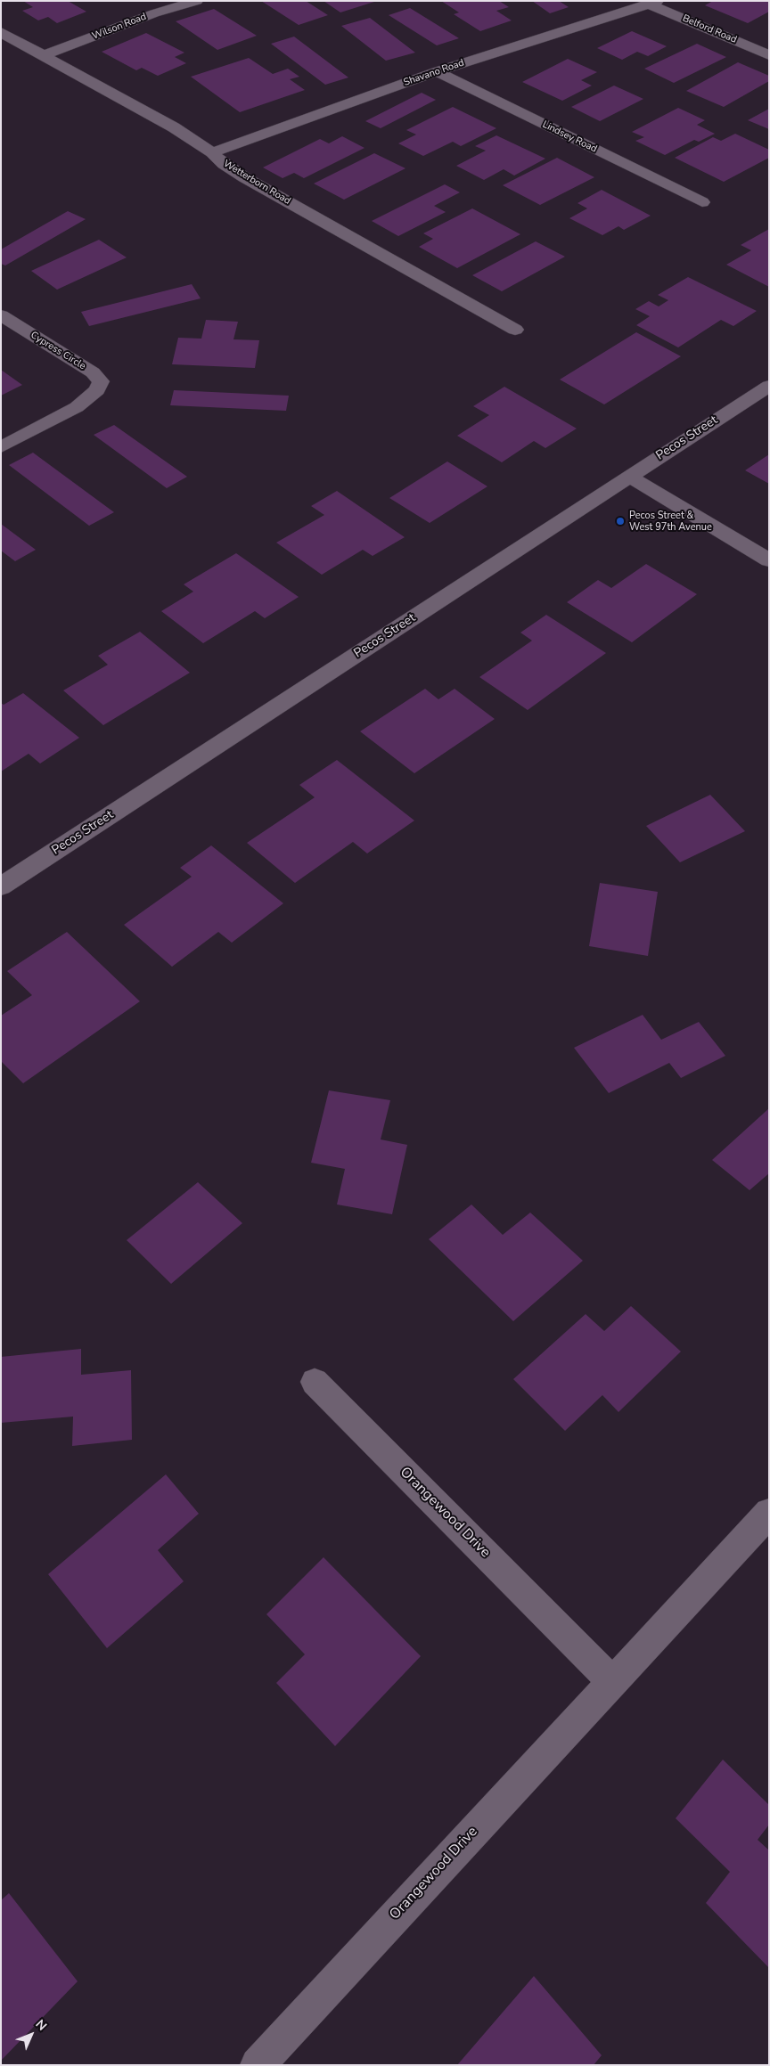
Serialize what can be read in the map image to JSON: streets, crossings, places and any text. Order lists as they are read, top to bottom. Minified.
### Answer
{"streets":{"street":["Wilson Road","Belford Road","Shavano Road","Lindsey Road","Wetterborn Road","Cypress Circle","Pecos Street","Orangewood Drive"]},"crossings":[["Wilson Road","Wetterborn Road"],["Belford Road","Shavano Road"],["Shavano Road","Lindsey Road"],["Shavano Road","Wetterborn Road"]],"places":["Pecos Street & West 97th Avenue"],"north":"top right"}
